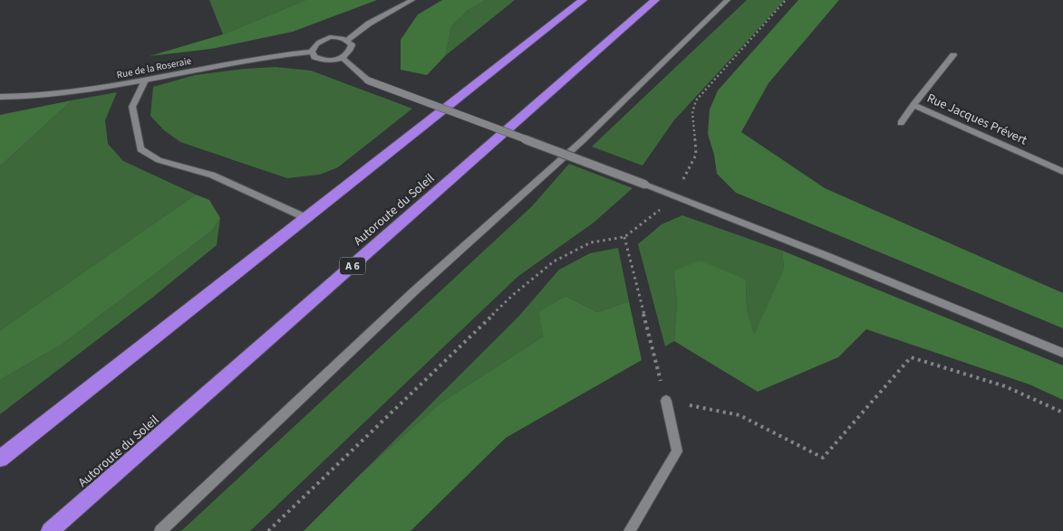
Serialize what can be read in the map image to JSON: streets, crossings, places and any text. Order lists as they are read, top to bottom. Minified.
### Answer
{"streets":{"highway":["Autoroute du Soleil","A 6"],"street":["Rue de la Roseraie","Rue Jacques Prévert"]}}
